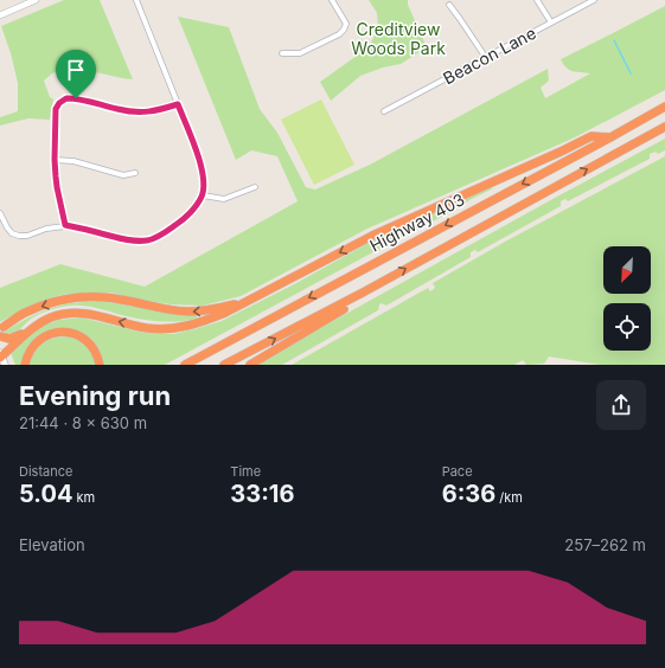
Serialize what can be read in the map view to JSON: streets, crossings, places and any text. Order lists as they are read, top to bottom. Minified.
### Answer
{"streets":{"highway":["Highway 403"],"street":["Beacon Lane"]},"parks":["Creditview Woods Park"],"north":"bottom left","page":{"heading":["Evening run","21:44 · 8 × 630 m"],"stats":[["Distance","5.04 km"],["Time","33:16"],["Pace","6:36 /km"]],"chart":["Elevation","257–262 m"]}}
